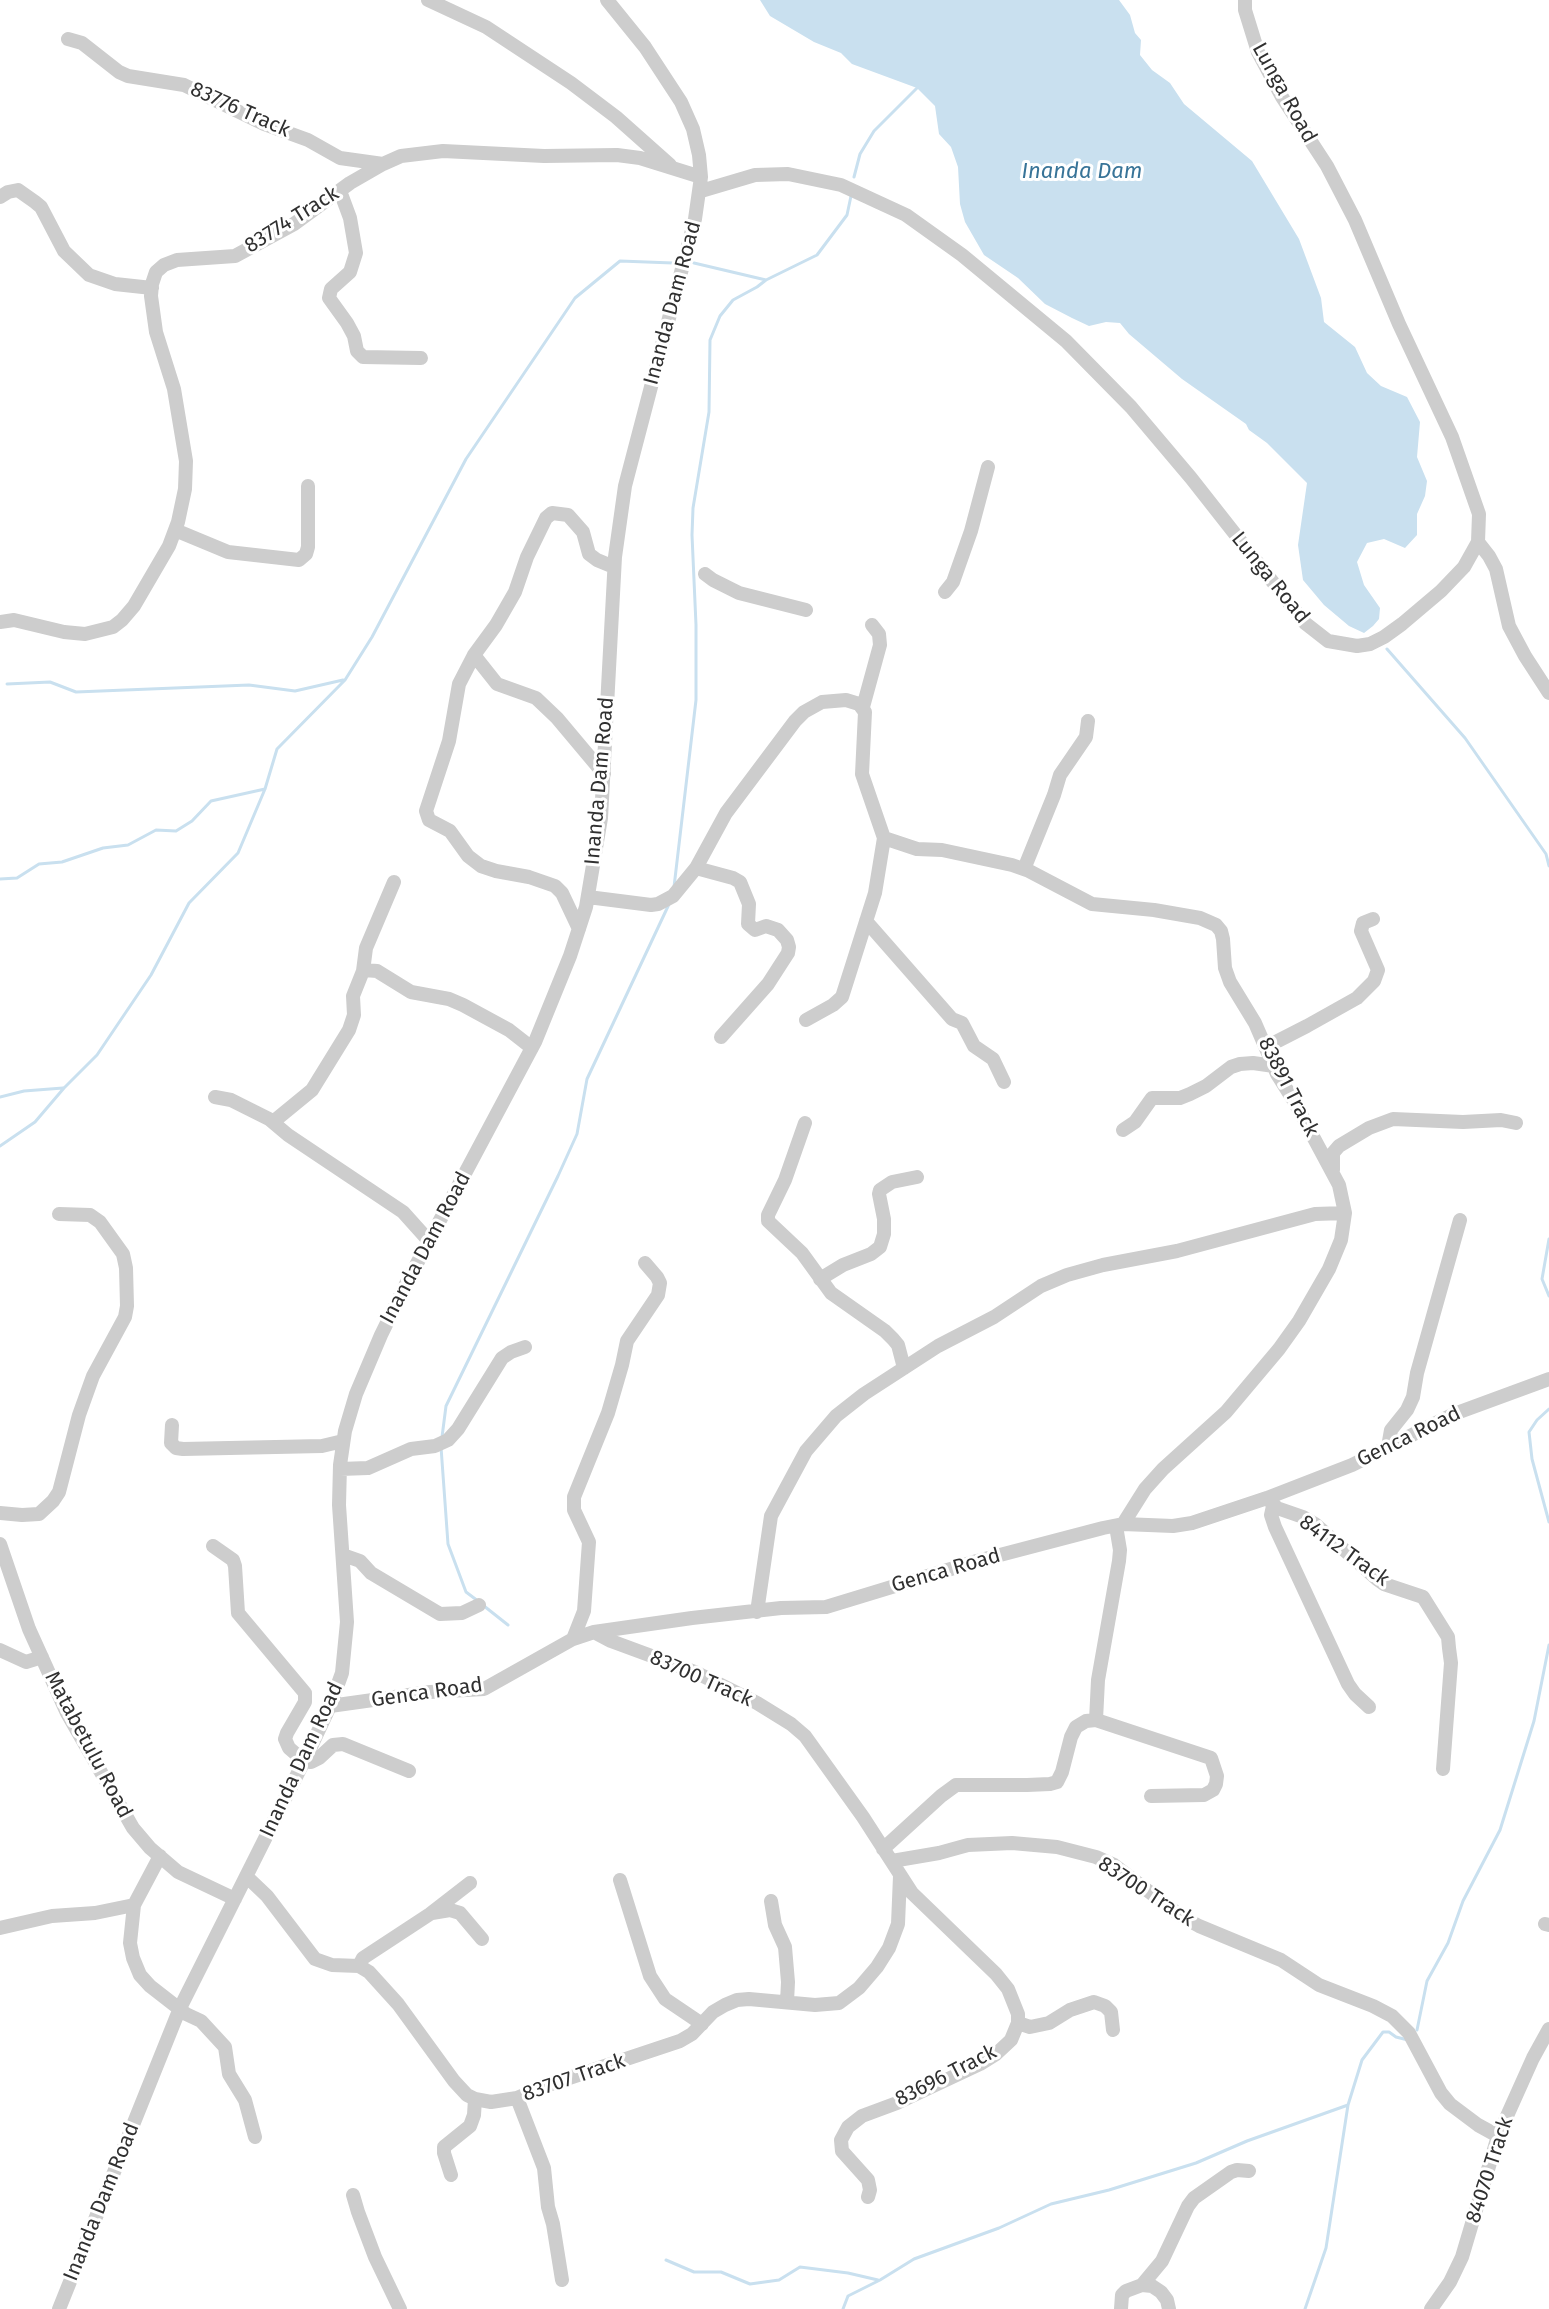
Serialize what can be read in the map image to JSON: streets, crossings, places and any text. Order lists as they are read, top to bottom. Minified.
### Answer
{"streets":{"street":["Lunga Road","83776 Track","83774 Track","Inanda Dam Road","83891 Track","Genca Road","84112 Track","83700 Track","Matabetulu Road","83696 Track","83707 Track","84070 Track"]},"crossings":[["Lunga Road","83774 Track"],["Lunga Road","Inanda Dam Road"],["83776 Track","83774 Track"],["83774 Track","Inanda Dam Road"],["Inanda Dam Road","Genca Road"],["Inanda Dam Road","Matabetulu Road"],["83891 Track","Genca Road"],["Genca Road","84112 Track"],["Genca Road","83700 Track"],["83700 Track","84070 Track"]],"water":["Inanda Dam"]}
